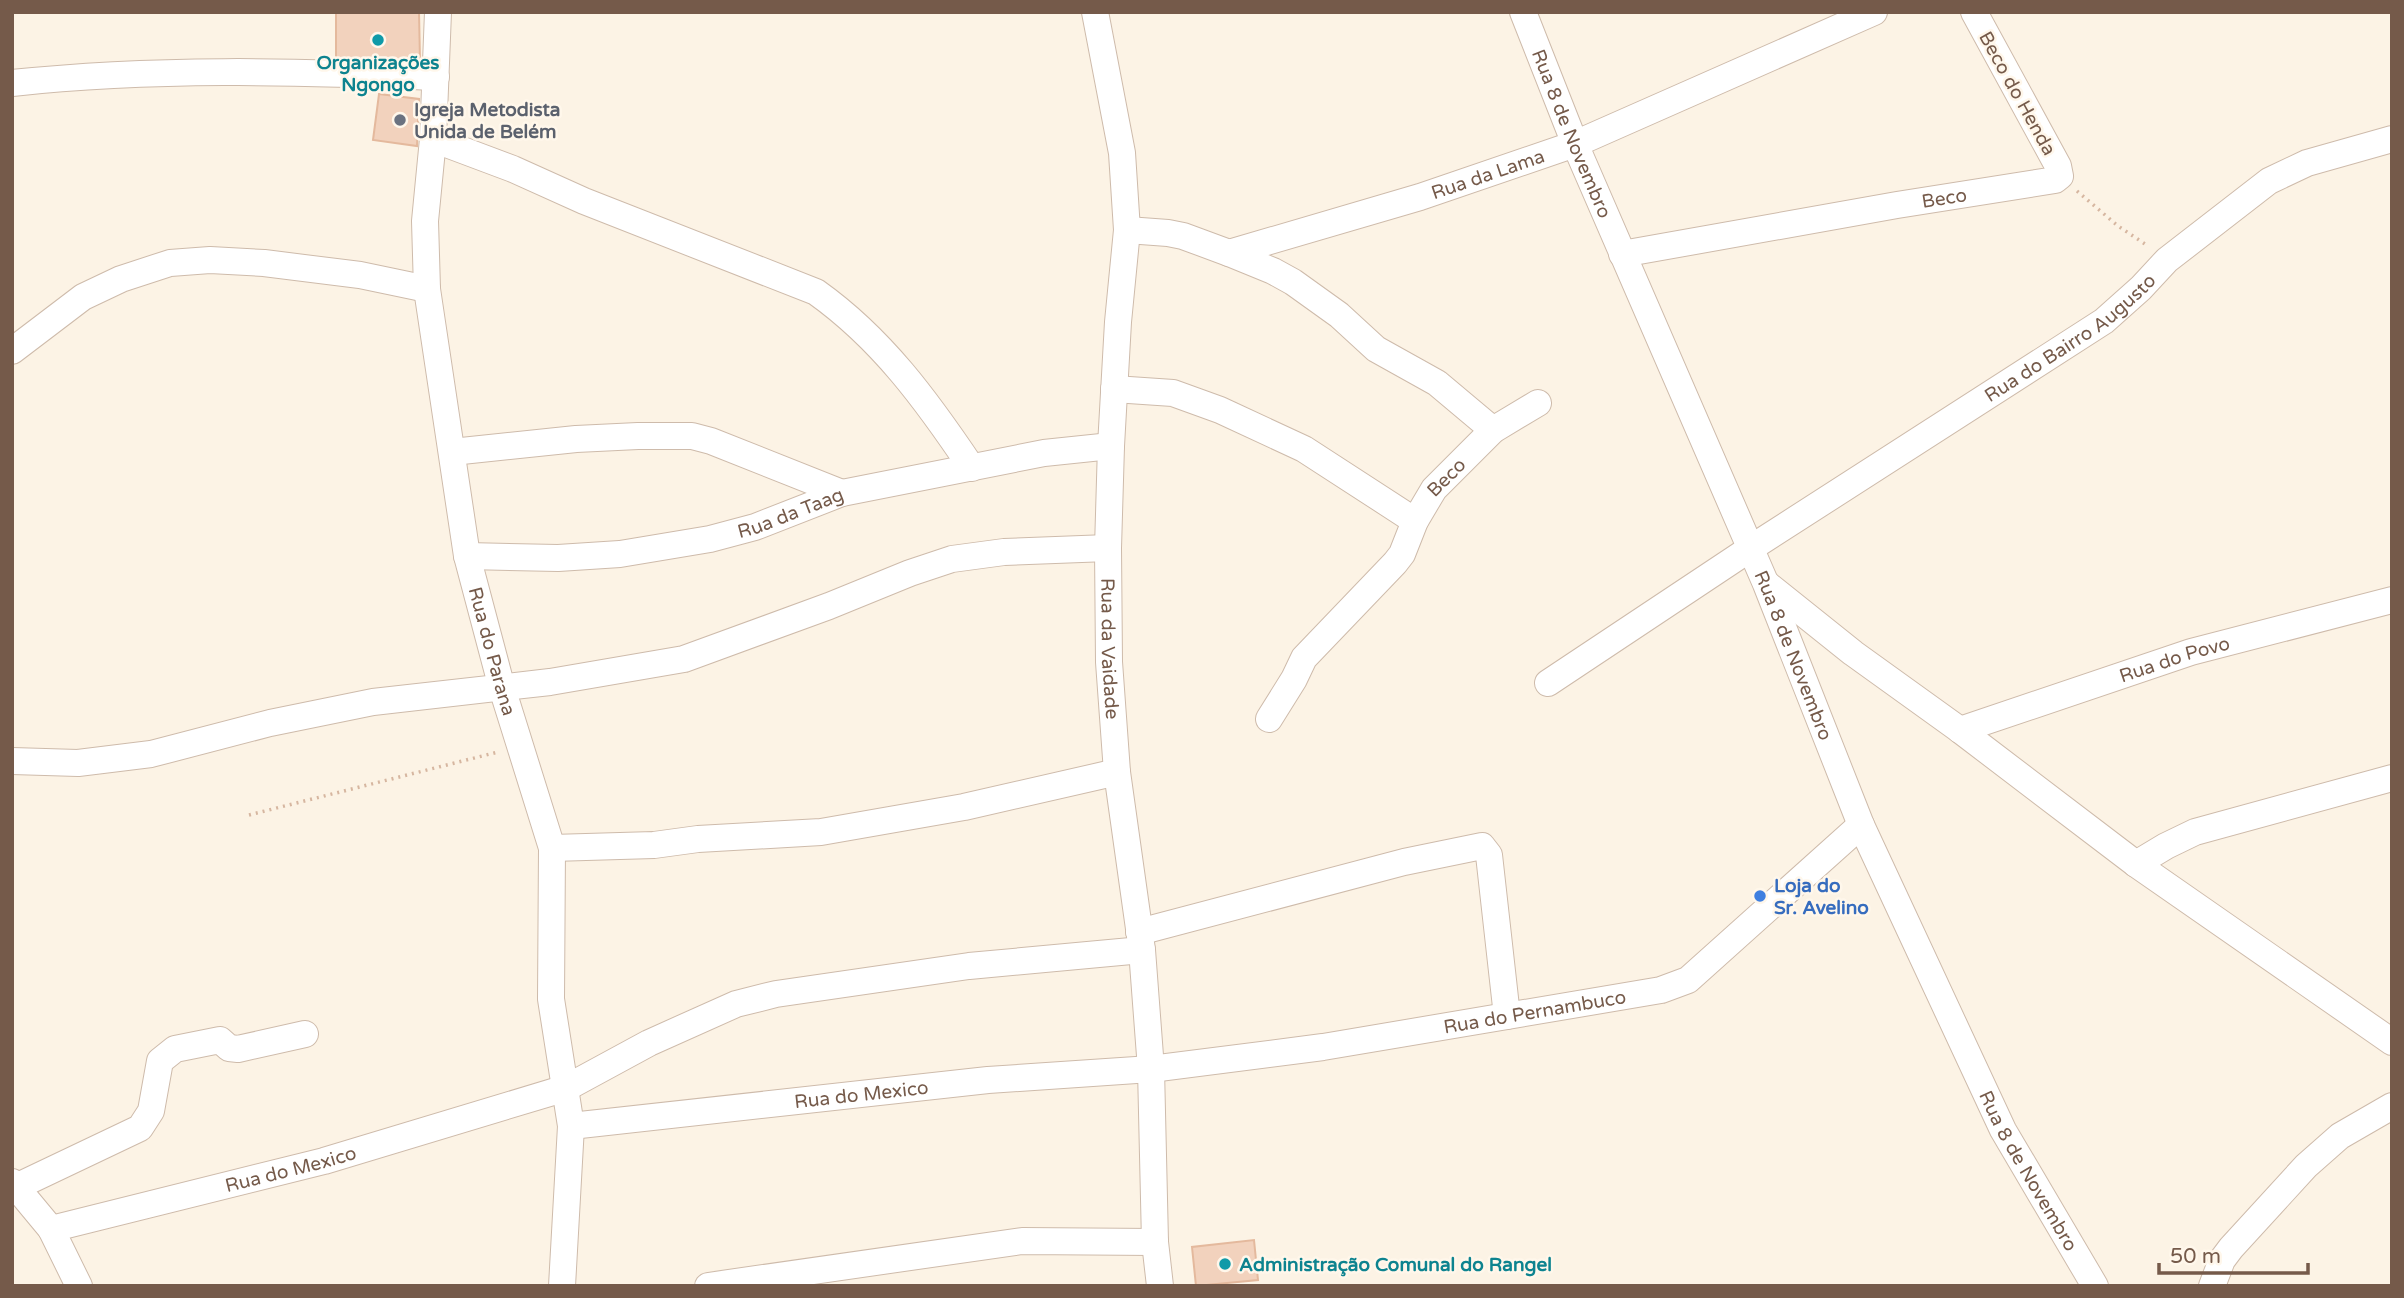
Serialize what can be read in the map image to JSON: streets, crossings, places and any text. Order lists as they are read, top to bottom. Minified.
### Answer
{"streets":{"street":["Beco do Henda","Rua 8 de Novembro","Rua da Lama","Beco","Rua do Bairro Augusto","Rua da Taag","Rua da Vaidade","Rua do Parana","Rua do Povo","Rua do Pernambuco","Rua do Mexico"]},"crossings":[["Beco do Henda","Beco"],["Rua 8 de Novembro","Rua da Lama"],["Rua 8 de Novembro","Beco"],["Rua 8 de Novembro","Rua do Bairro Augusto"],["Rua 8 de Novembro","Rua do Pernambuco"],["Rua da Taag","Rua da Vaidade"],["Rua da Taag","Rua do Parana"],["Rua da Vaidade","Rua do Pernambuco"],["Rua da Vaidade","Rua do Mexico"],["Rua do Parana","Rua do Mexico"],["Rua do Pernambuco","Rua do Mexico"]],"places":["Organizações Ngongo","Igreja Metodista Unida de Belém","Loja do Sr. Avelino","Administração Comunal do Rangel"],"scale_bar":"50 m"}
